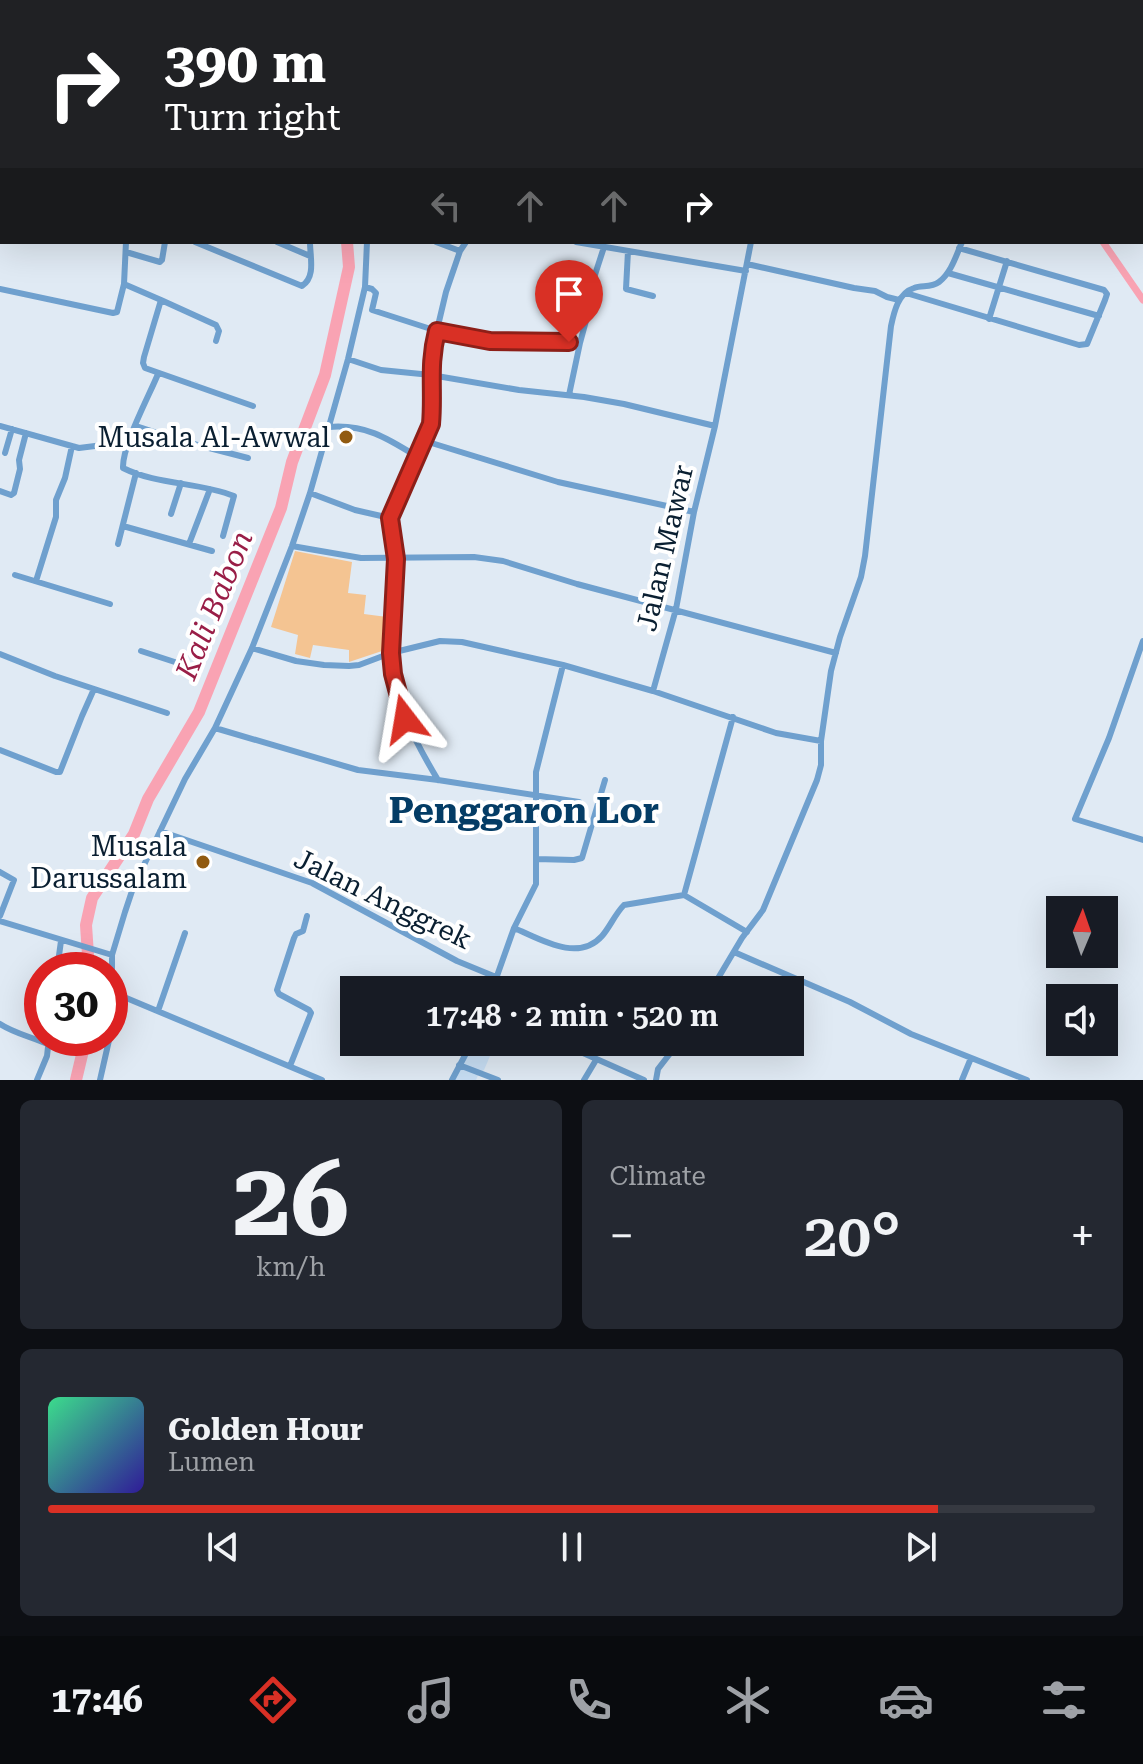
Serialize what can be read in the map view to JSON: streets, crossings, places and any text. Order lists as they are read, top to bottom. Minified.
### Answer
{"streets":{"street":["Jalan Mawar","Jalan Anggrek"]},"districts":["Penggaron Lor"],"water":["Kali Babon"],"places":["Musala Al-Awwal","Musala Darussalam"],"north":"top","page":{"turn":["390 m","Turn right"],"limit":"30","trip":"17:48 · 2 min · 520 m","tile":[["26","km/h"],"Climate"],"heat":["−","20°","+"],"song":["Golden Hour","Lumen"],"tabs":"17:46"}}
